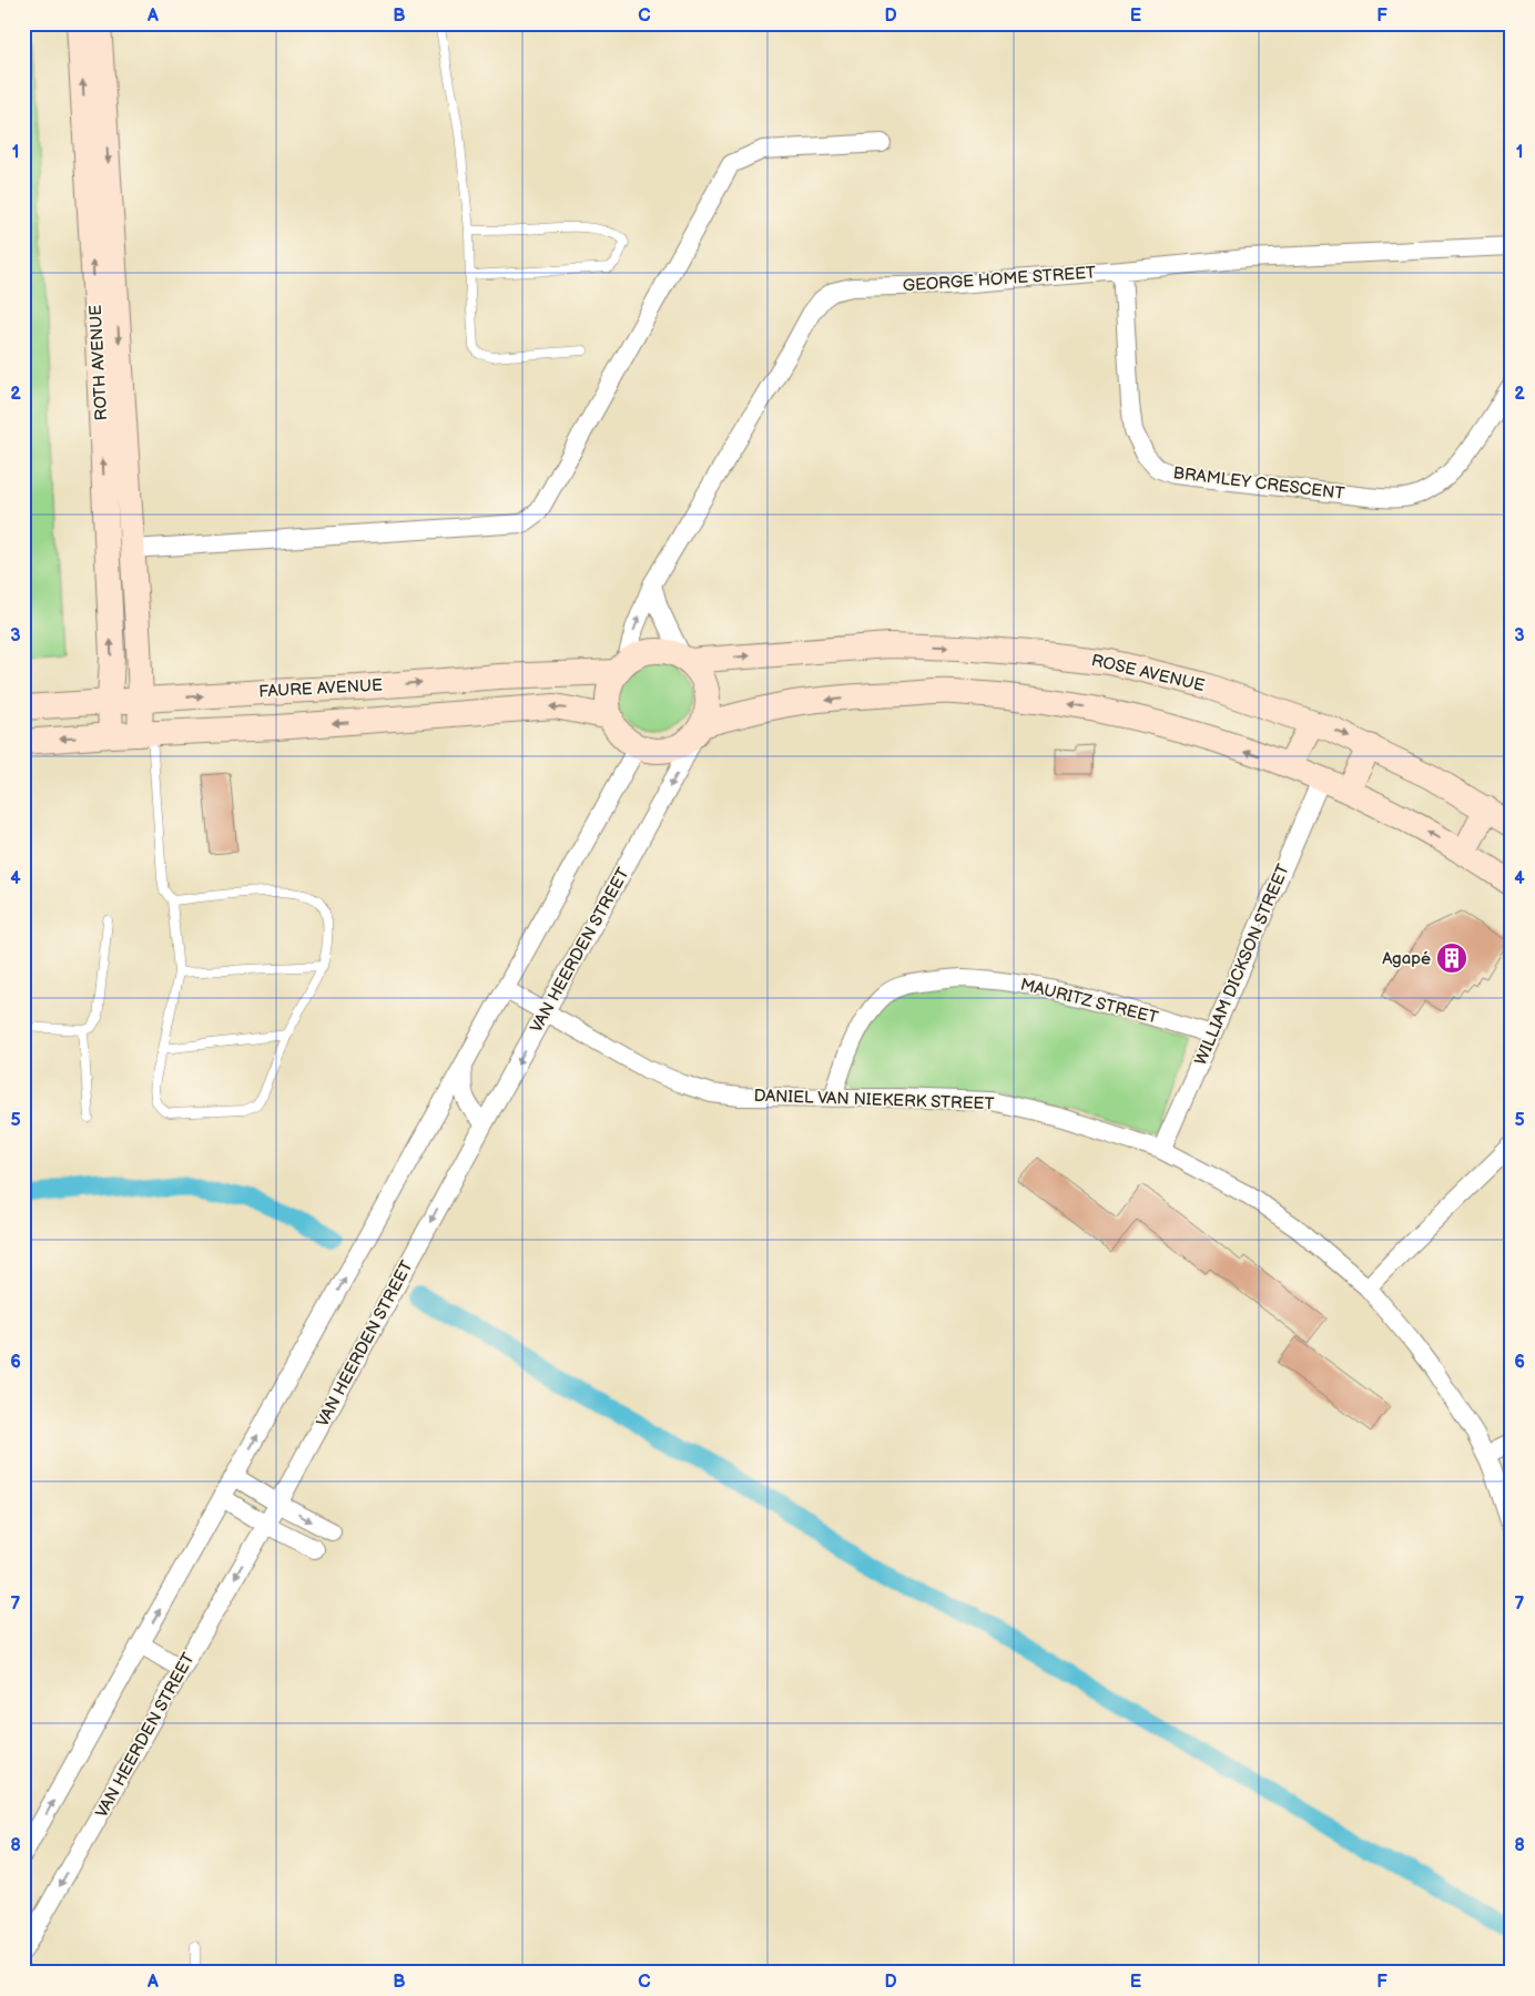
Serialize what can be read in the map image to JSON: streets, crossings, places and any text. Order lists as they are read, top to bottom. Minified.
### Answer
{"streets":{"street":["GEORGE HOME STREET","ROTH AVENUE","BRAMLEY CRESCENT","ROSE AVENUE","FAURE AVENUE","VAN HEERDEN STREET","WILLIAM DICKSON STREET","MAURITZ STREET","DANIEL VAN NIEKERK STREET"]},"crossings":[["GEORGE HOME STREET","BRAMLEY CRESCENT"],["GEORGE HOME STREET","ROSE AVENUE"],["GEORGE HOME STREET","FAURE AVENUE"],["GEORGE HOME STREET","VAN HEERDEN STREET"],["ROTH AVENUE","FAURE AVENUE"],["ROSE AVENUE","FAURE AVENUE"],["ROSE AVENUE","VAN HEERDEN STREET"],["FAURE AVENUE","VAN HEERDEN STREET"],["VAN HEERDEN STREET","DANIEL VAN NIEKERK STREET"],["WILLIAM DICKSON STREET","MAURITZ STREET"],["WILLIAM DICKSON STREET","DANIEL VAN NIEKERK STREET"],["MAURITZ STREET","DANIEL VAN NIEKERK STREET"]],"places":{"building":["Agapé"]},"grid":{"columns":["A","B","C","D","E","F"],"rows":["1","2","3","4","5","6","7","8"]}}
